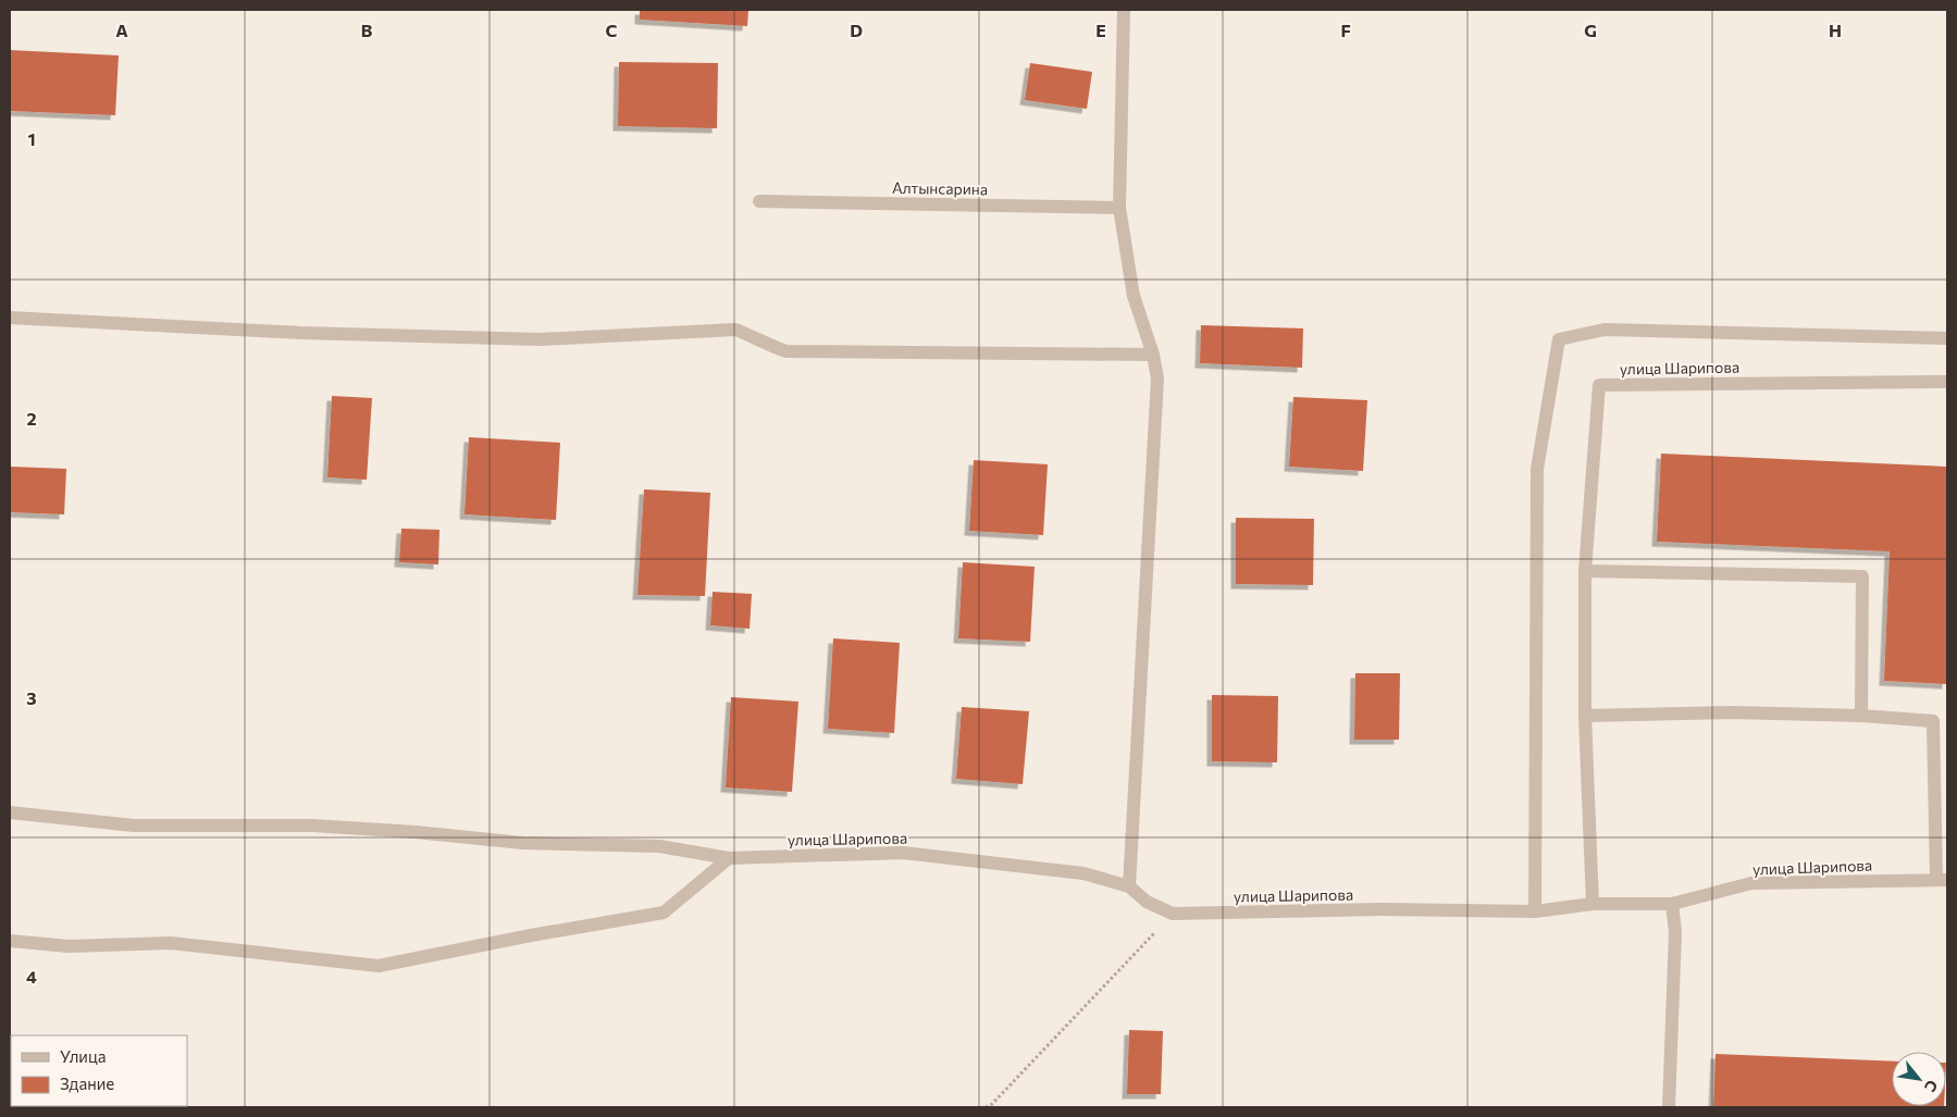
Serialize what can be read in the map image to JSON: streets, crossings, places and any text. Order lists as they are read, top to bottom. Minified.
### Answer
{"streets":{"street":["Алтынсарина","улица Шарипова"]},"legend":["Улица","Здание"],"north":"bottom right","grid":{"columns":["A","B","C","D","E","F","G","H"],"rows":["1","2","3","4"]}}
